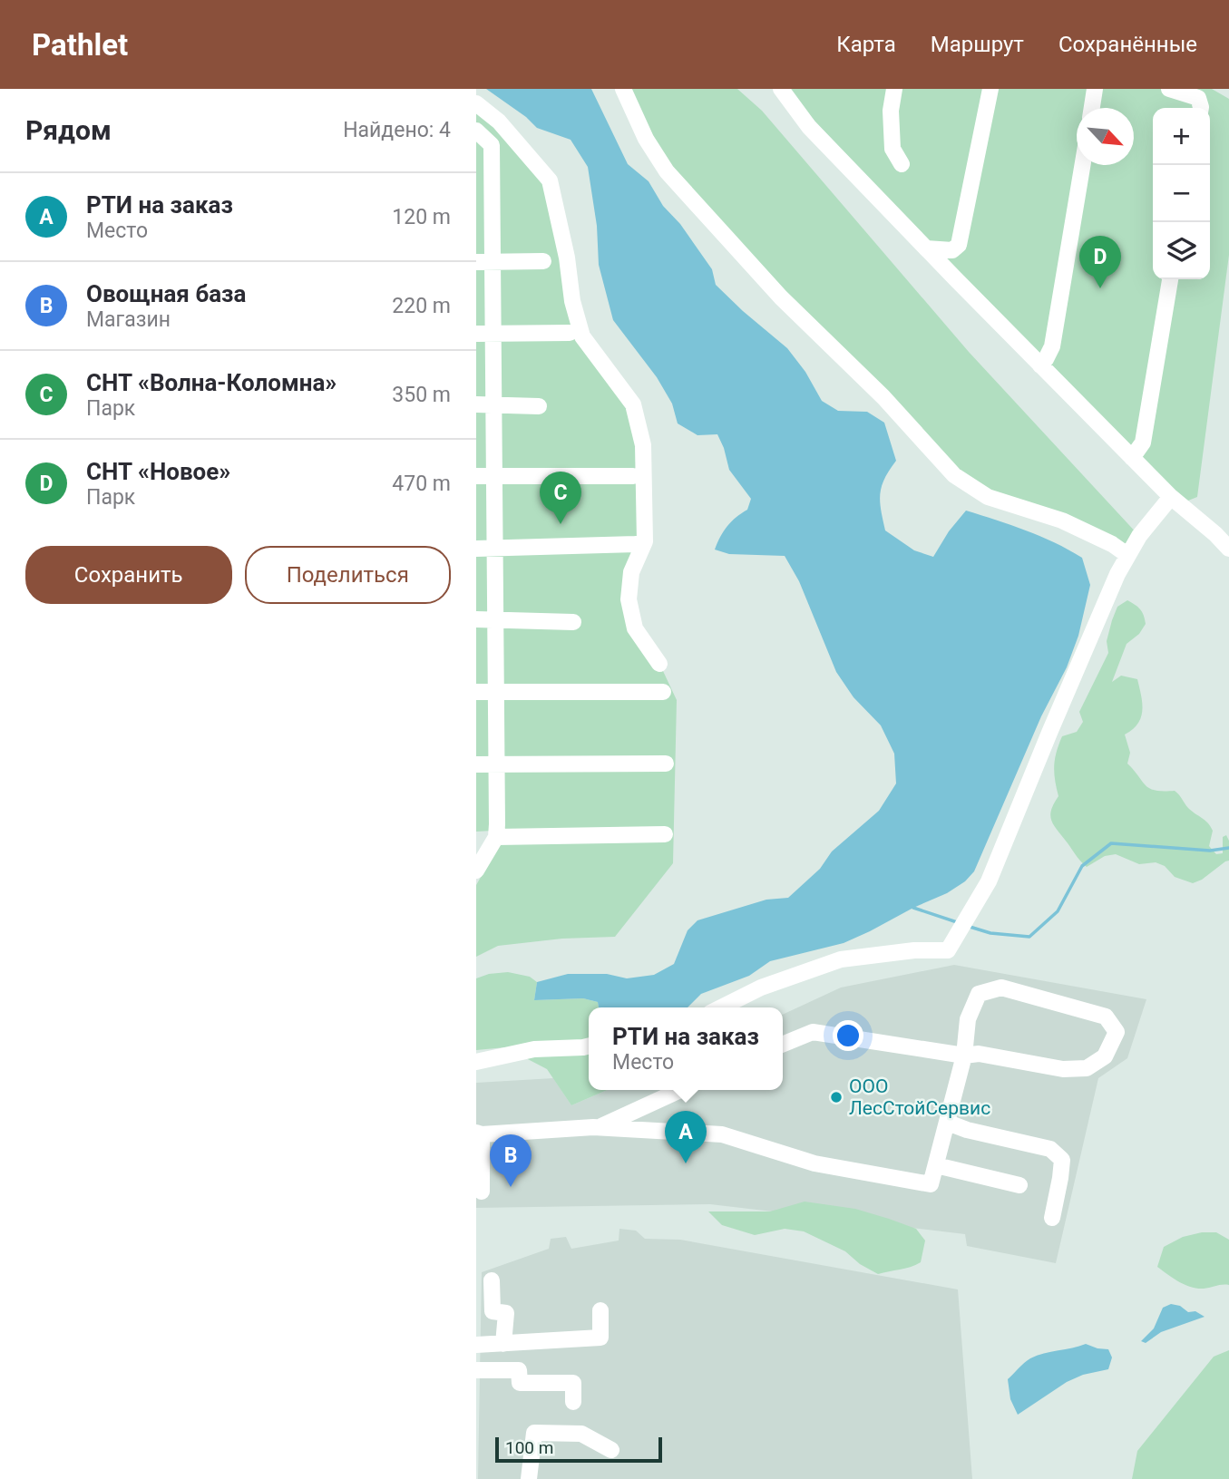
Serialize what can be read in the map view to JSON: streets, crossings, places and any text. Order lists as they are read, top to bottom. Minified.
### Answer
{"places":["ООО ЛесСтойСервис"],"scale_bar":"100 m","north":"bottom right","page":{"header":"Pathlet","nav":["Карта","Маршрут","Сохранённые"],"heading":["Рядом","Найдено: 4"],"map_buttons":["+","−"],"list":[{"mark":"A","name":"РТИ на заказ","note":"Место","value":"120 m"},{"mark":"B","name":"Овощная база","note":"Магазин","value":"220 m"},{"mark":"C","name":"СНТ «Волна-Коломна»","note":"Парк","value":"350 m"},{"mark":"D","name":"СНТ «Новое»","note":"Парк","value":"470 m"}],"pins":["D","C","A","B"],"buttons":["Сохранить","Поделиться"],"popup":["РТИ на заказ","Место"],"scale":"100 m"}}
